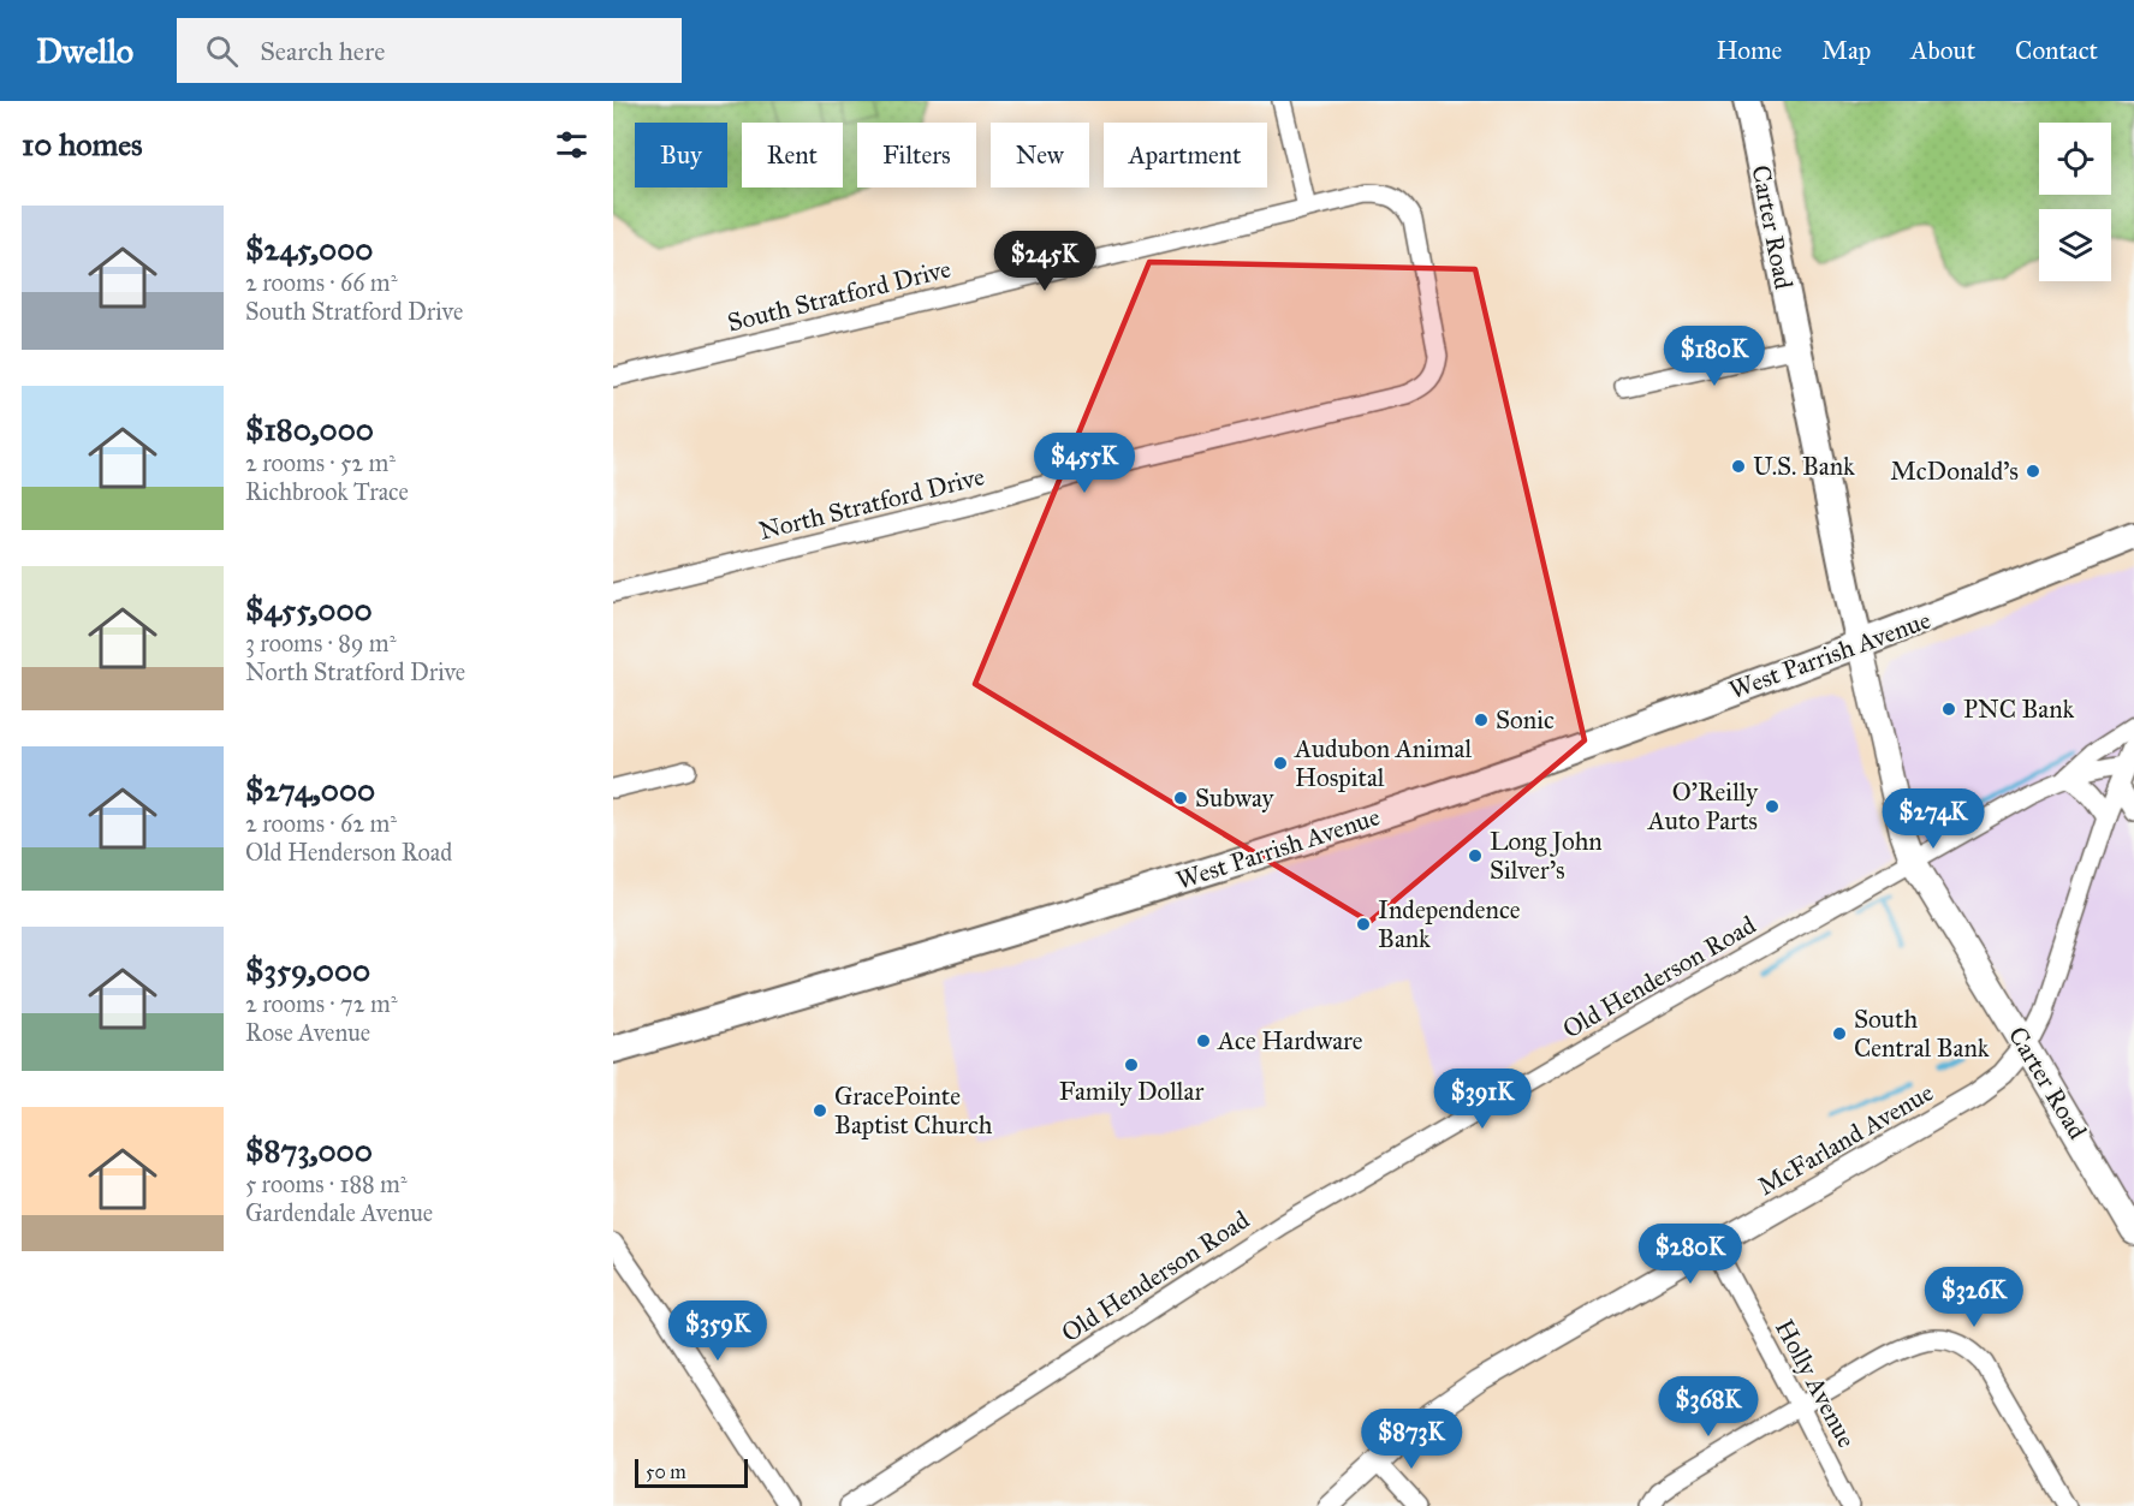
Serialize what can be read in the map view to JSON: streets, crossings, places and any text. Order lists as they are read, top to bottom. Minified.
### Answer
{"streets":{"main road":["Carter Road","West Parrish Avenue"],"street":["South Stratford Drive","North Stratford Drive","Old Henderson Road","McFarland Avenue","Holly Avenue"]},"crossings":[["Carter Road","West Parrish Avenue"],["Carter Road","Old Henderson Road"],["Carter Road","McFarland Avenue"],["South Stratford Drive","North Stratford Drive"],["Old Henderson Road","McFarland Avenue"],["McFarland Avenue","Holly Avenue"]],"places":["U.S. Bank","McDonald's","PNC Bank","Sonic","Audubon Animal Hospital","Subway","O'Reilly Auto Parts","Long John Silver's","Independence Bank","South Central Bank","Ace Hardware","Family Dollar","GracePointe Baptist Church"],"scale_bar":"50 m","page":{"header":"Dwello","search":"Search here","nav":["Home","Map","About","Contact"],"heading":"10 homes","chip":["Buy","Rent","Filters","New","Apartment"],"list":[{"name":"$245,000","note":"2 rooms · 66 m² · South Stratford Drive"},{"name":"$180,000","note":"2 rooms · 52 m² · Richbrook Trace"},{"name":"$455,000","note":"3 rooms · 89 m² · North Stratford Drive"},{"name":"$274,000","note":"2 rooms · 62 m² · Old Henderson Road"},{"name":"$359,000","note":"2 rooms · 72 m² · Rose Avenue"},{"name":"$873,000","note":"5 rooms · 188 m² · Gardendale Avenue"}],"price":["$245K","$180K","$455K","$274K","$391K","$280K","$326K","$359K","$368K","$873K"],"scale":"50 m"}}
